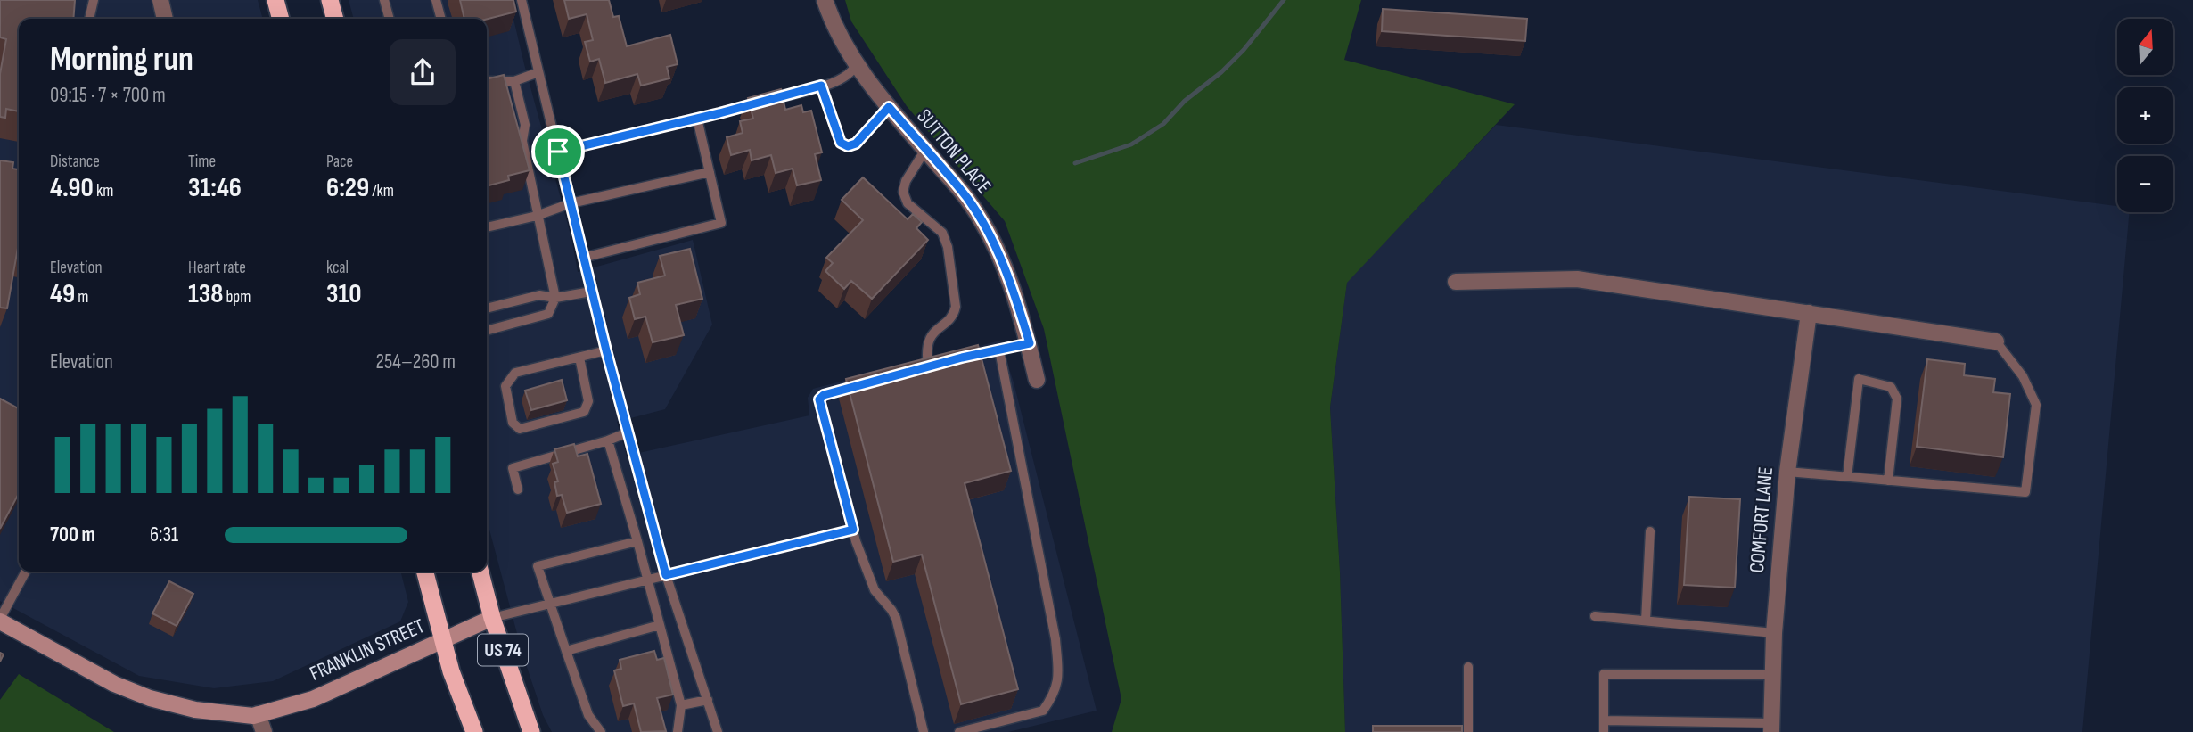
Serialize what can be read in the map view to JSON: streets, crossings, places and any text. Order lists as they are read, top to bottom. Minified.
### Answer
{"streets":{"highway":["US 74"],"main road":["FRANKLIN STREET"],"street":["SUTTON PLACE","COMFORT LANE"]},"crossings":[["FRANKLIN STREET","US 74"]],"north":"top","page":{"map_buttons":["+","−"],"heading":["Morning run","09:15 · 7 × 700 m"],"stats":[["Distance","4.90 km"],["Time","31:46"],["Pace","6:29 /km"],["Elevation","49 m"],["Heart rate","138 bpm"],["kcal","310"]],"chart":["Elevation","254–260 m"],"list":[{"name":"700 m","note":"6:31"}]}}
